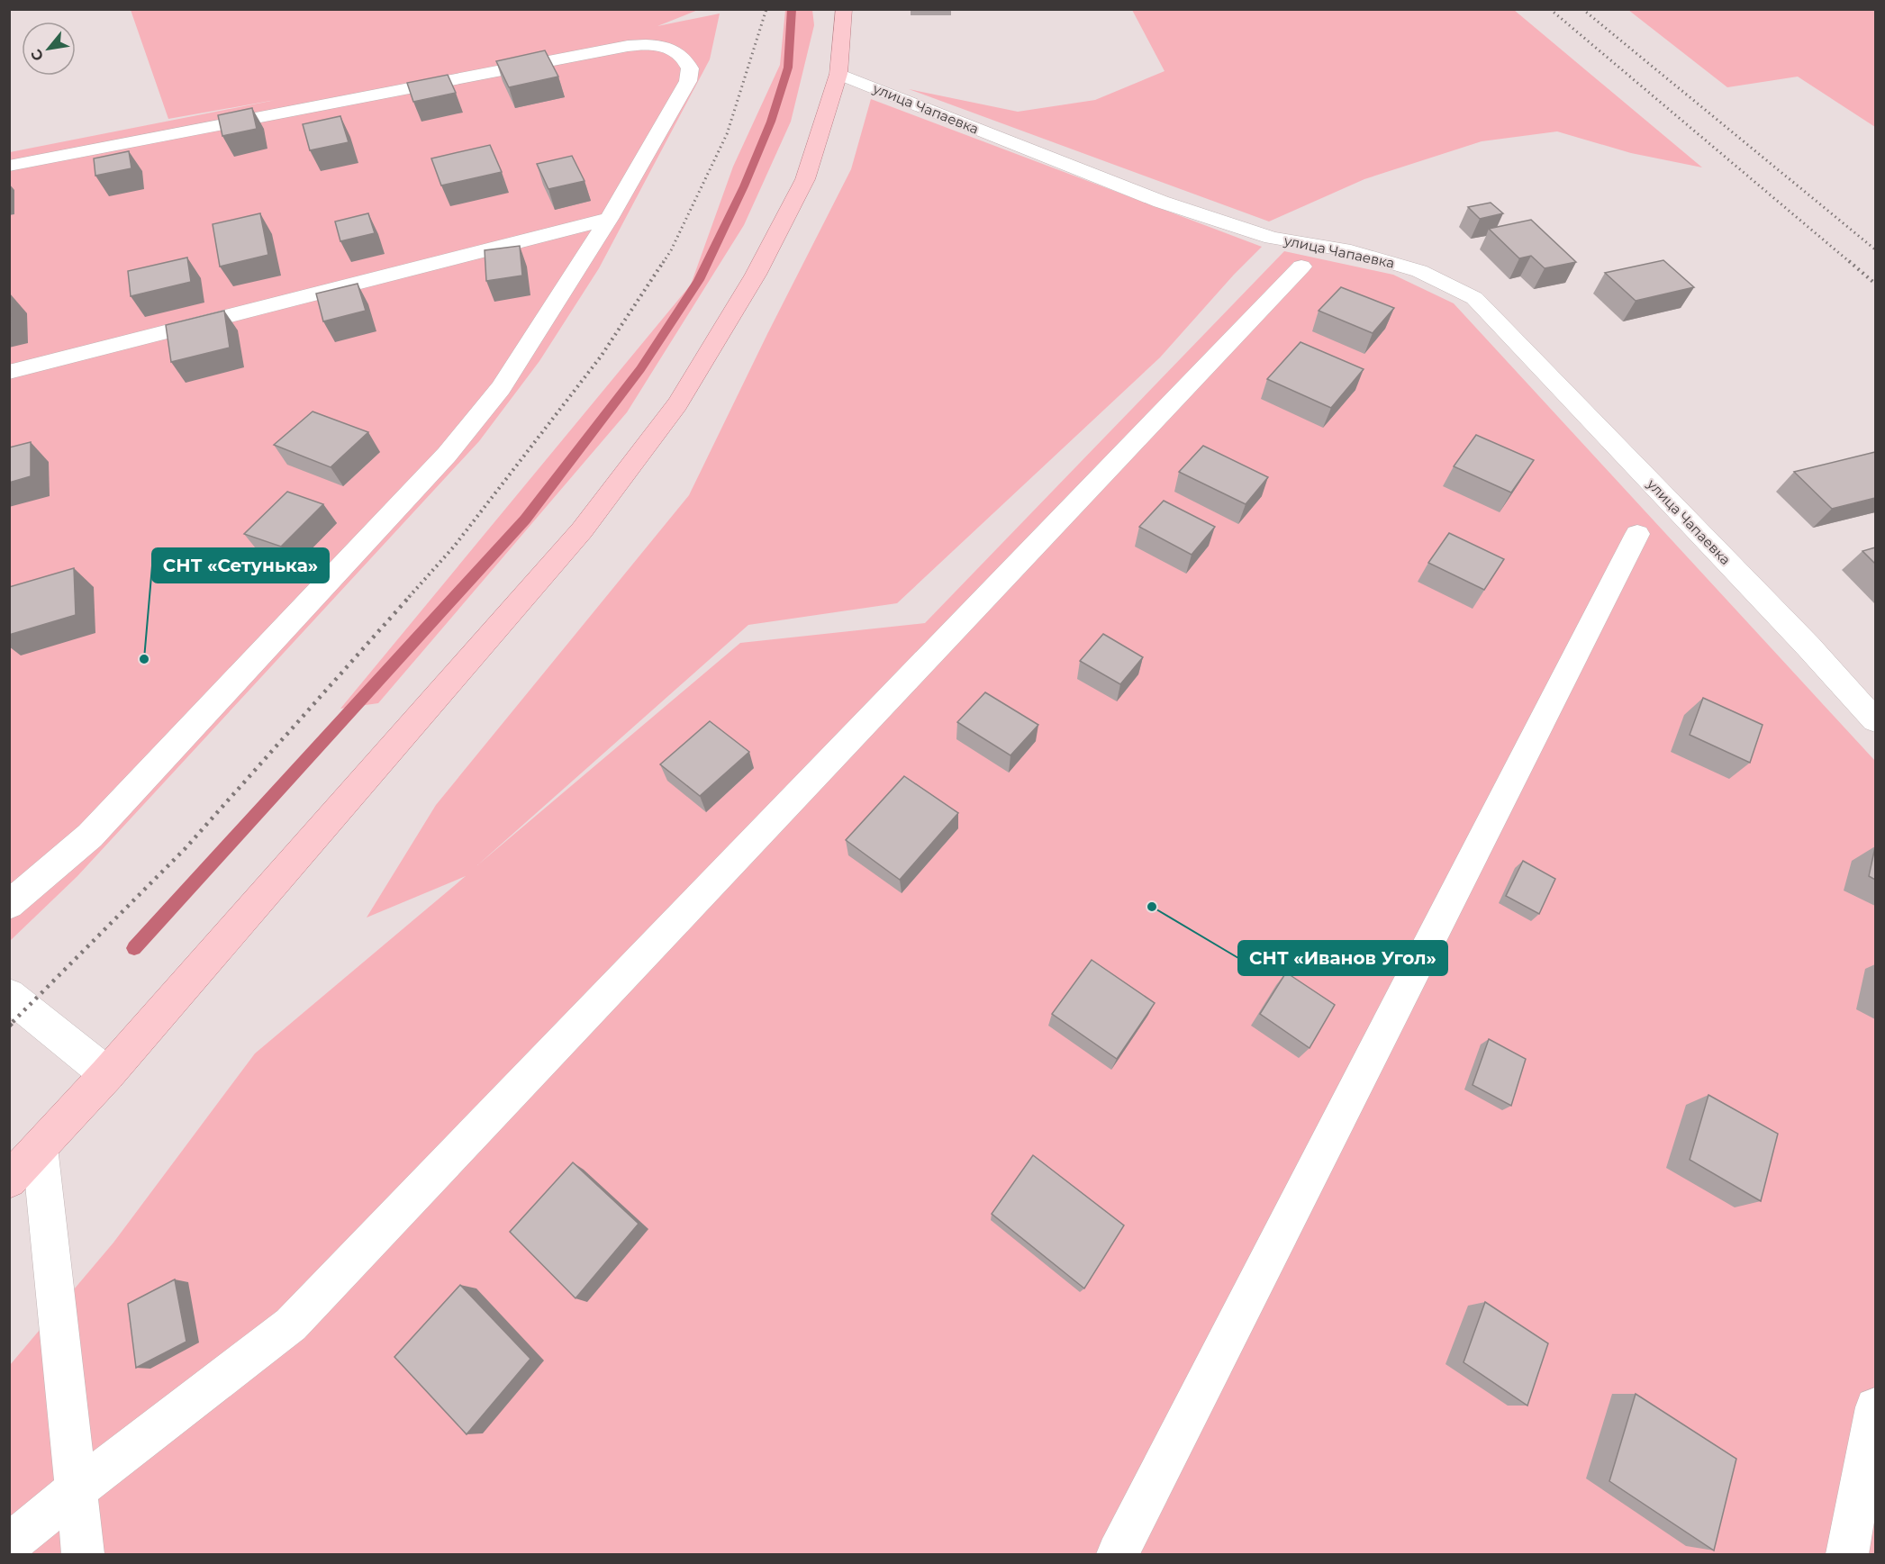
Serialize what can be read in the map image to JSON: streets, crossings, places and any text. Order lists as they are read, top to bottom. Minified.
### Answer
{"streets":{"street":["улица Чапаевка"]},"places":["СНТ «Сетунька»","СНТ «Иванов Угол»"],"north":"bottom left"}
